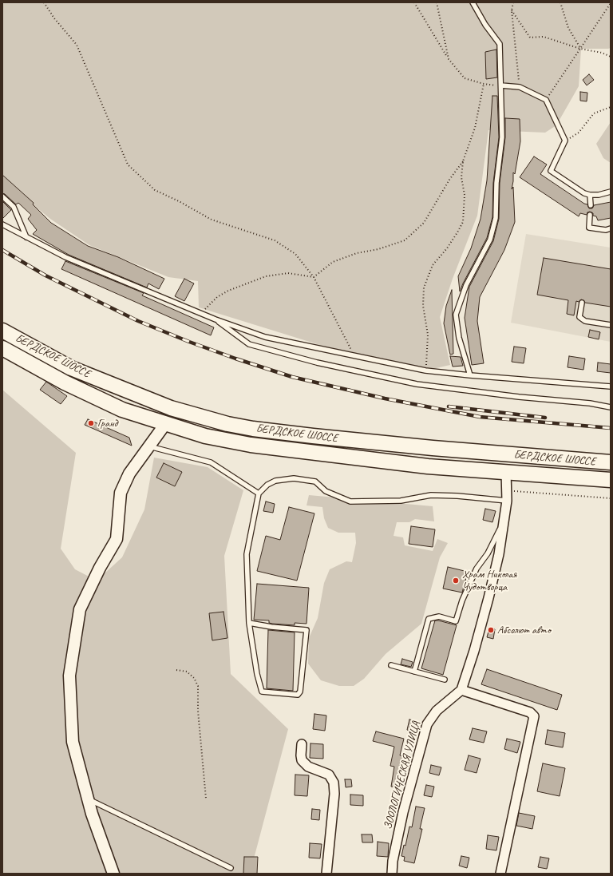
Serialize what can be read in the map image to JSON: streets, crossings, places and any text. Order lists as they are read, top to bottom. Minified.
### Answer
{"streets":{"highway":["БЕРДСКОЕ ШОССЕ"],"street":["ЗООЛОГИЧЕСКАЯ УЛИЦА"]},"places":["Гранд","Храм Николая Чудотворца","Абсолют авто"]}
